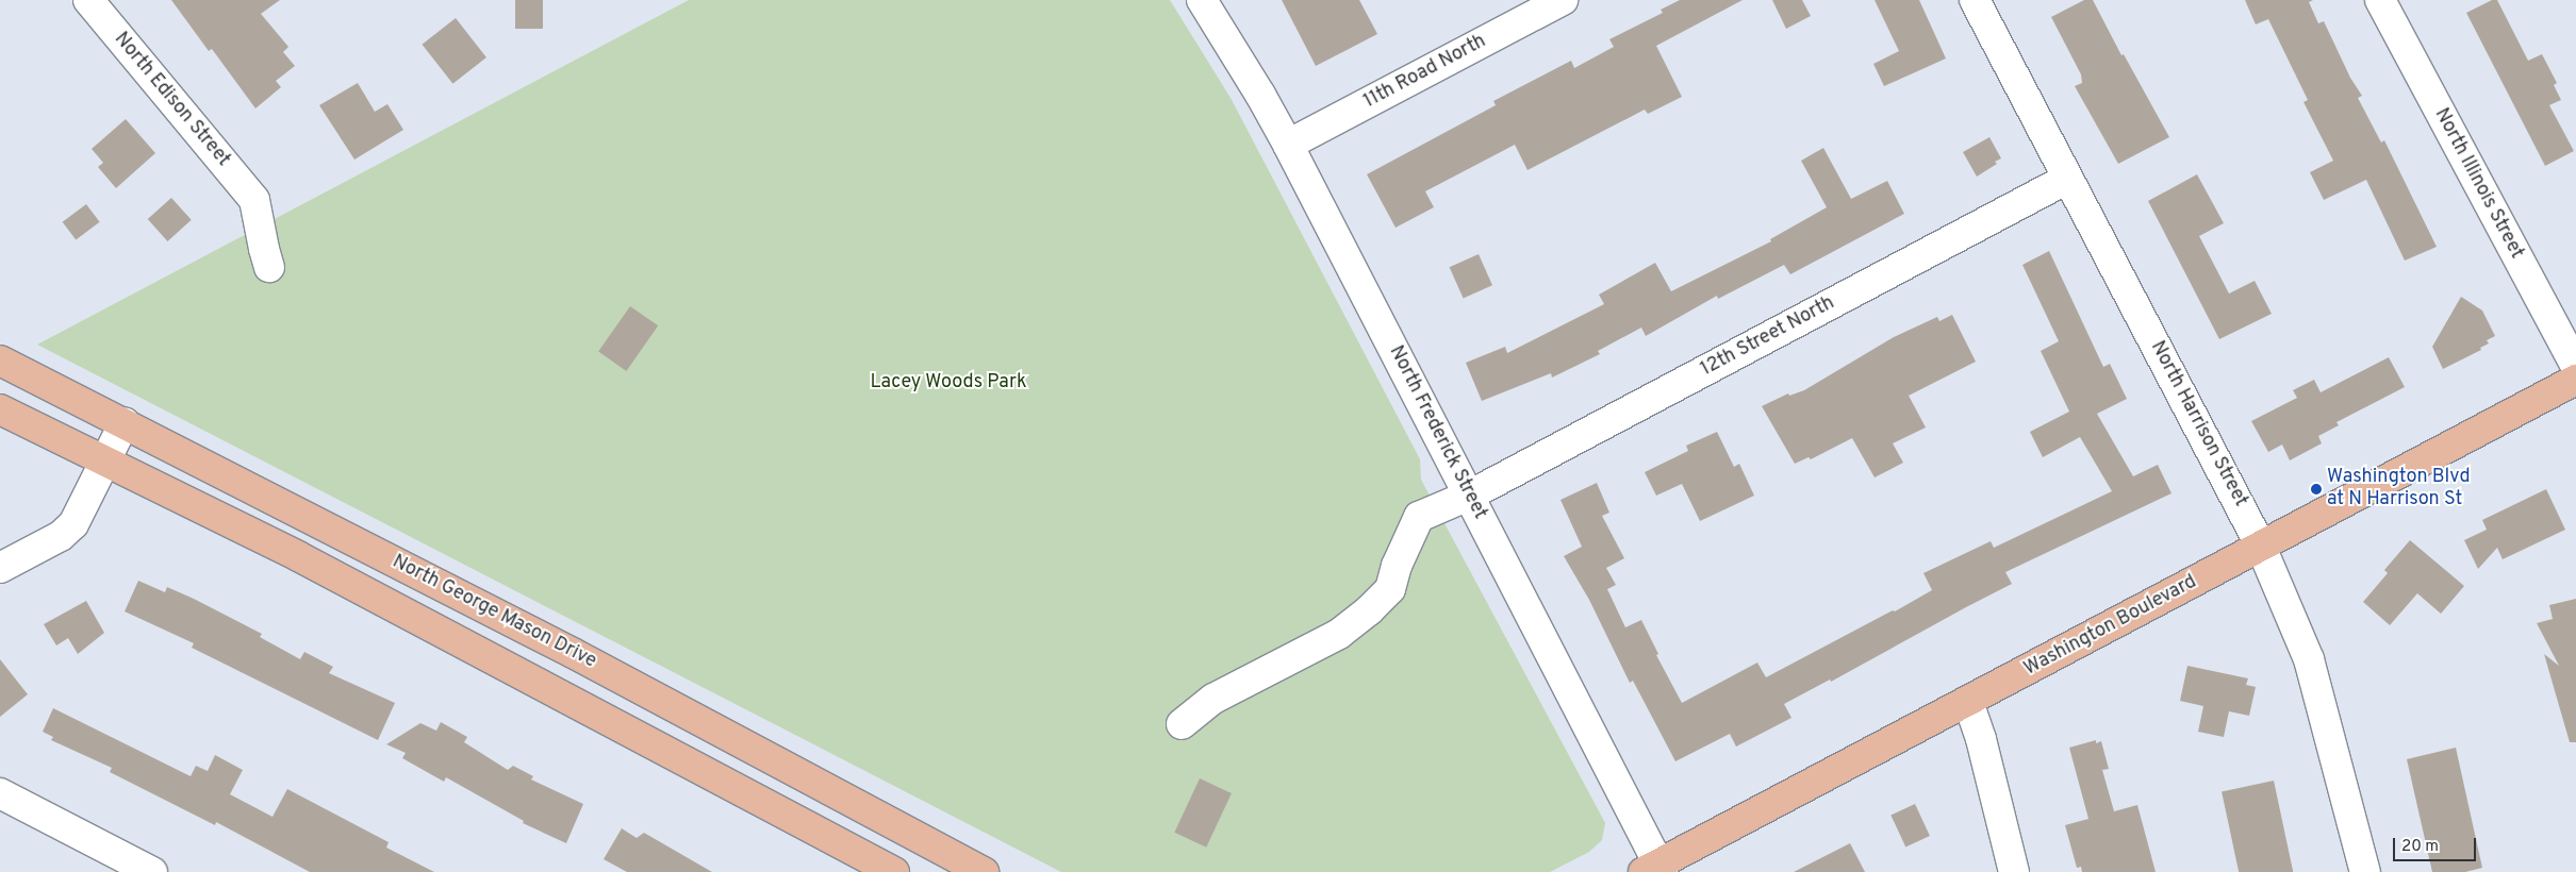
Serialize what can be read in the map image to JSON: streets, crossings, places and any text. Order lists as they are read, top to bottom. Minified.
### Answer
{"streets":{"main road":["North George Mason Drive","Washington Boulevard"],"street":["11th Road North","North Edison Street","North Illinois Street","12th Street North","North Harrison Street","North Frederick Street"]},"crossings":[["11th Road North","North Frederick Street"],["12th Street North","North Harrison Street"],["12th Street North","North Frederick Street"],["North Harrison Street","Washington Boulevard"],["North Frederick Street","Washington Boulevard"]],"parks":["Lacey Woods Park"],"places":["Washington Blvd at N Harrison St"],"scale_bar":"20 m"}
